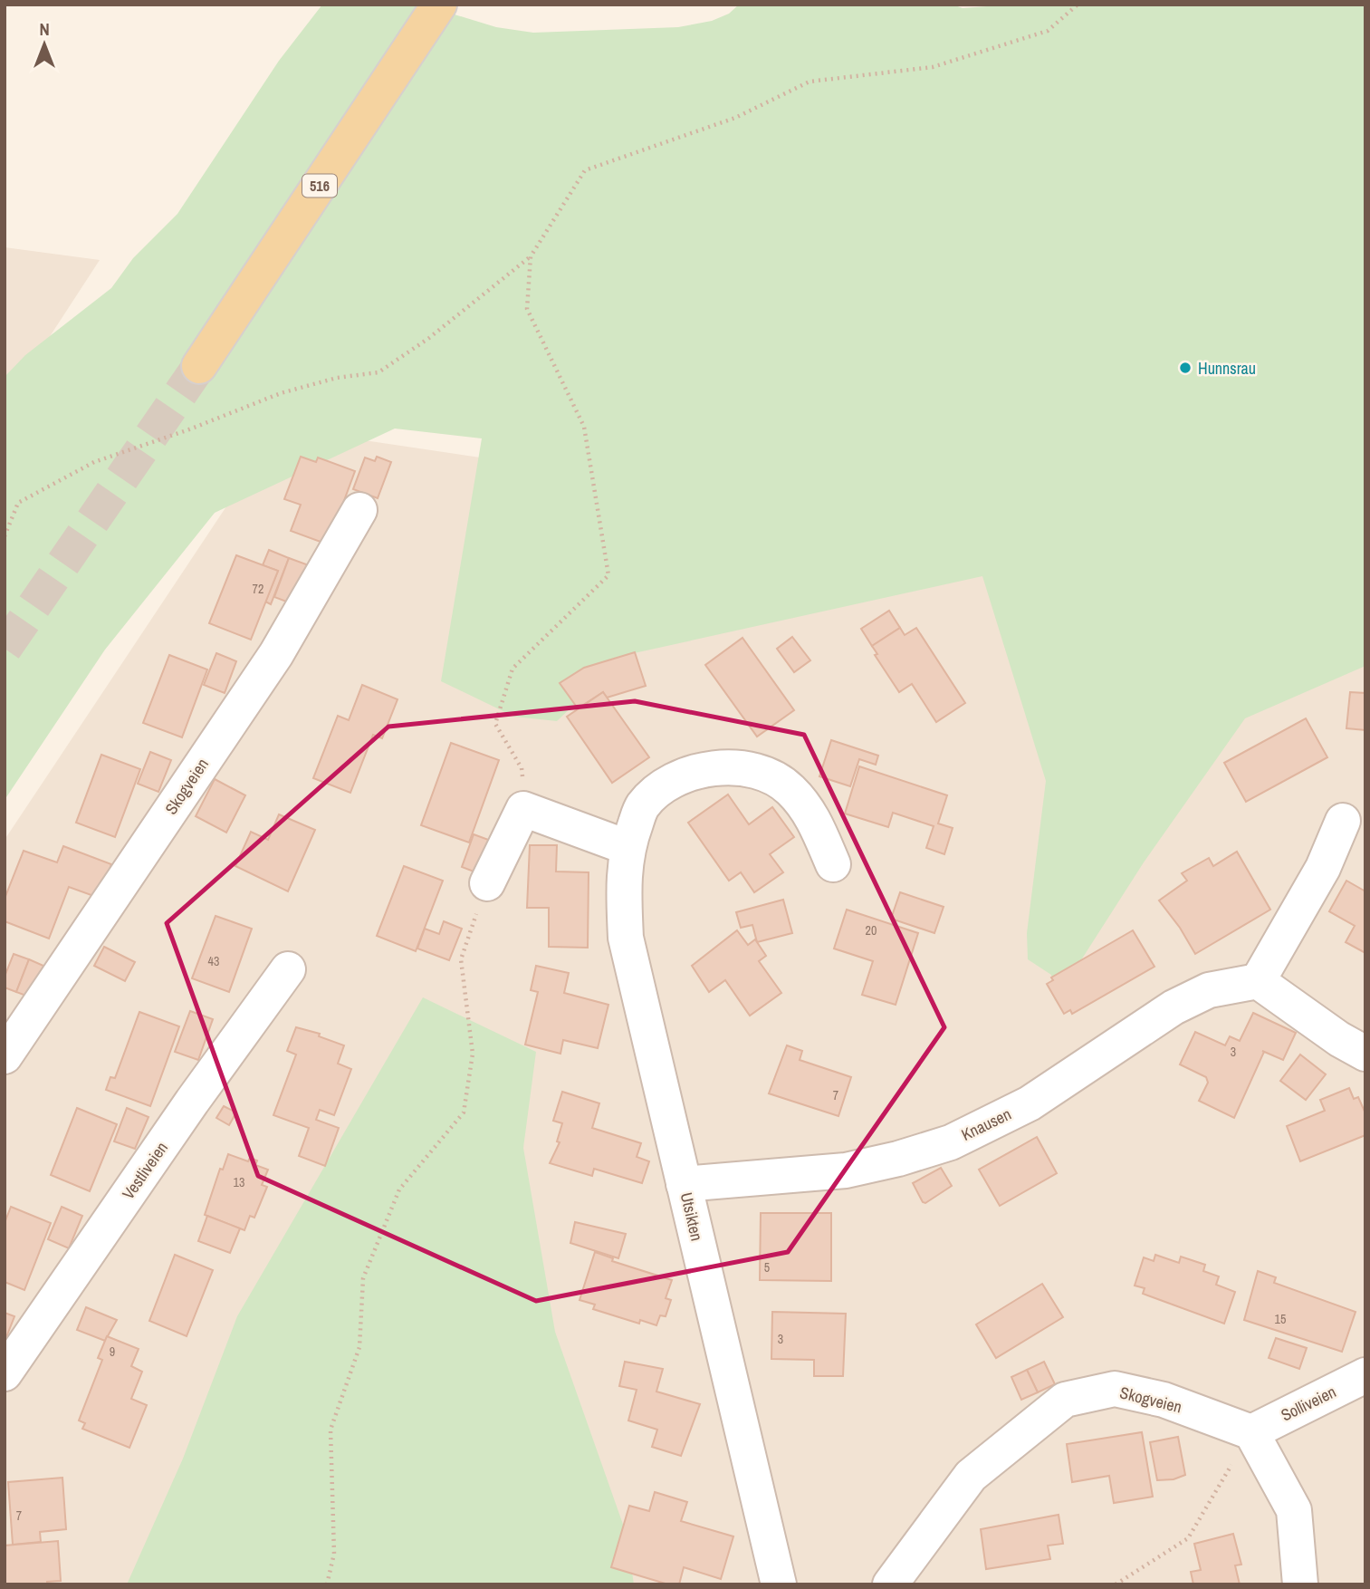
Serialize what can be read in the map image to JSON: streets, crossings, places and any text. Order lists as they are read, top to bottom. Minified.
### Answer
{"streets":{"main road":["516"],"street":["Skogveien","Knausen","Vestliveien","Utsikten","Solliveien"]},"crossings":[["Skogveien","Solliveien"],["Knausen","Utsikten"]],"places":["Hunnsrau"],"house_numbers":["72","20","43","3","7","13","5","15","3","9","7"],"north":"top"}
